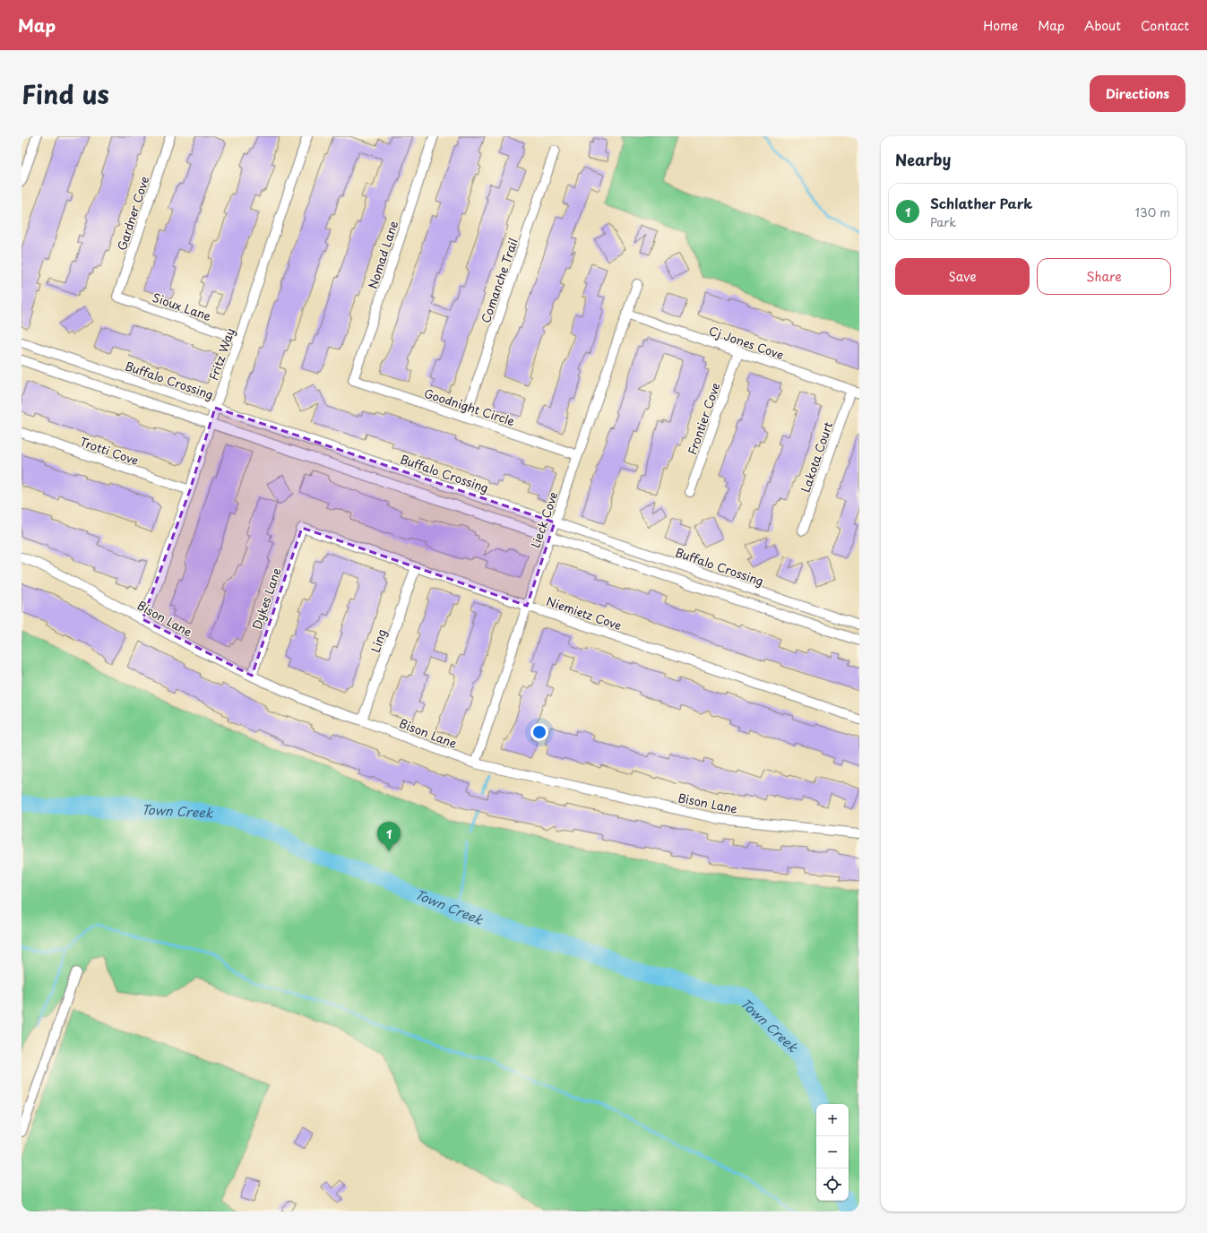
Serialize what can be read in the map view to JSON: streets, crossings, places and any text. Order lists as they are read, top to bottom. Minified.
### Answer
{"streets":{"street":["Gardner Cove","Nomad Lane","Comanche Trail","Sioux Lane","Cj Jones Cove","Fritz Way","Buffalo Crossing","Goodnight Circle","Frontier Cove","Trotti Cove","Lakota Court","Lieck Cove","Dykes Lane","Niemietz Cove","Bison Lane","Ling"]},"crossings":[["Gardner Cove","Sioux Lane"],["Nomad Lane","Goodnight Circle"],["Comanche Trail","Goodnight Circle"],["Sioux Lane","Fritz Way"],["Cj Jones Cove","Frontier Cove"],["Cj Jones Cove","Lakota Court"],["Cj Jones Cove","Lieck Cove"],["Fritz Way","Buffalo Crossing"],["Fritz Way","Trotti Cove"],["Fritz Way","Bison Lane"],["Buffalo Crossing","Lieck Cove"],["Goodnight Circle","Lieck Cove"],["Lieck Cove","Niemietz Cove"],["Lieck Cove","Bison Lane"],["Dykes Lane","Niemietz Cove"],["Dykes Lane","Bison Lane"],["Niemietz Cove","Ling"],["Bison Lane","Ling"]],"water":["Town Creek"],"page":{"header":"Map","nav":["Home","Map","About","Contact"],"title":"Find us","buttons":["Directions",["Save","Share"]],"heading":"Nearby","list":[{"mark":"1","name":"Schlather Park","note":"Park","value":"130 m"}],"pins":"1","map_buttons":["+","−"]}}
